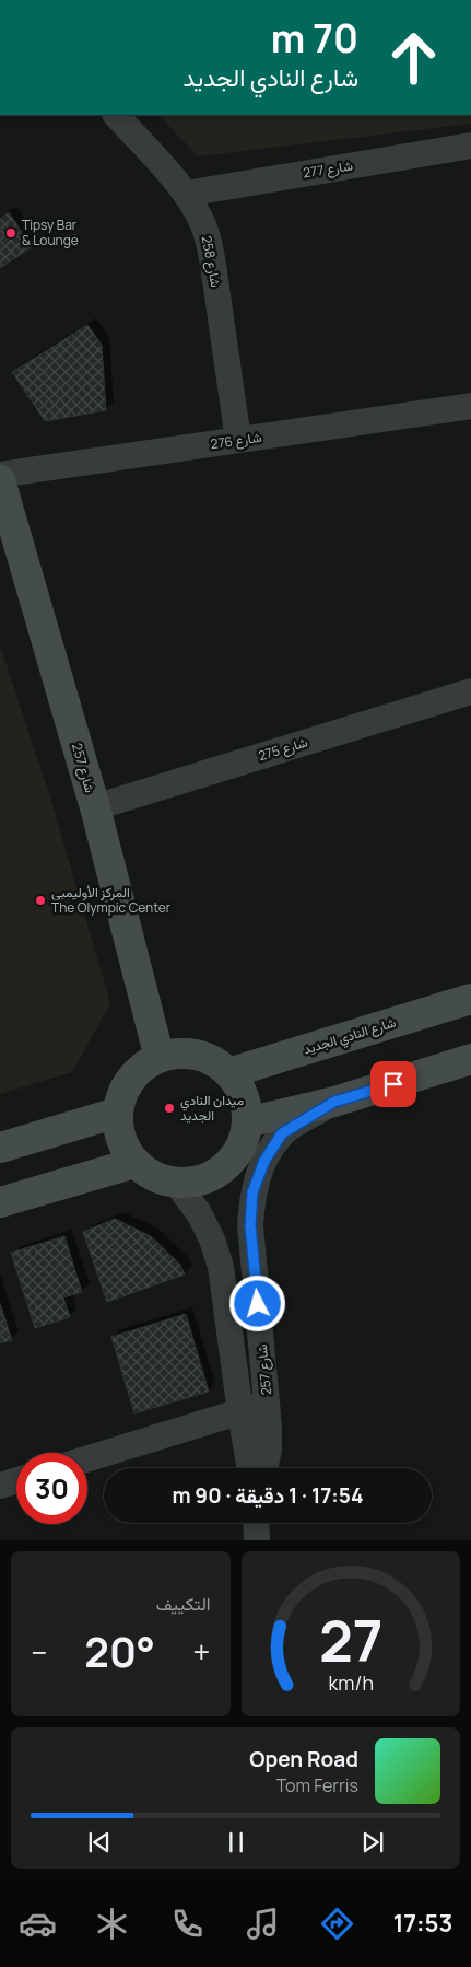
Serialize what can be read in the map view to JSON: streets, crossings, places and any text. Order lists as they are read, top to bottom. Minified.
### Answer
{"streets":{"street":["شارع 277","شارع 258","شارع 276","شارع 275","شارع 257","شارع النادي الجديد"]},"crossings":[["شارع 277","شارع 258"],["شارع 258","شارع 276"],["شارع 275","شارع 257"],["شارع 257","شارع النادي الجديد"]],"places":["Tipsy Bar & Lounge","المركز الأوليمبى The Olympic Center","ميدان النادي الجديد"],"page":{"turn":["70 m","شارع النادي الجديد"],"limit":"30","trip":"17:54 · 1 دقيقة · 90 m","tile":"التكييف","heat":["−","20°","+"],"song":["Open Road","Tom Ferris"],"tabs":"17:53","gauge":["27","km/h"]}}
